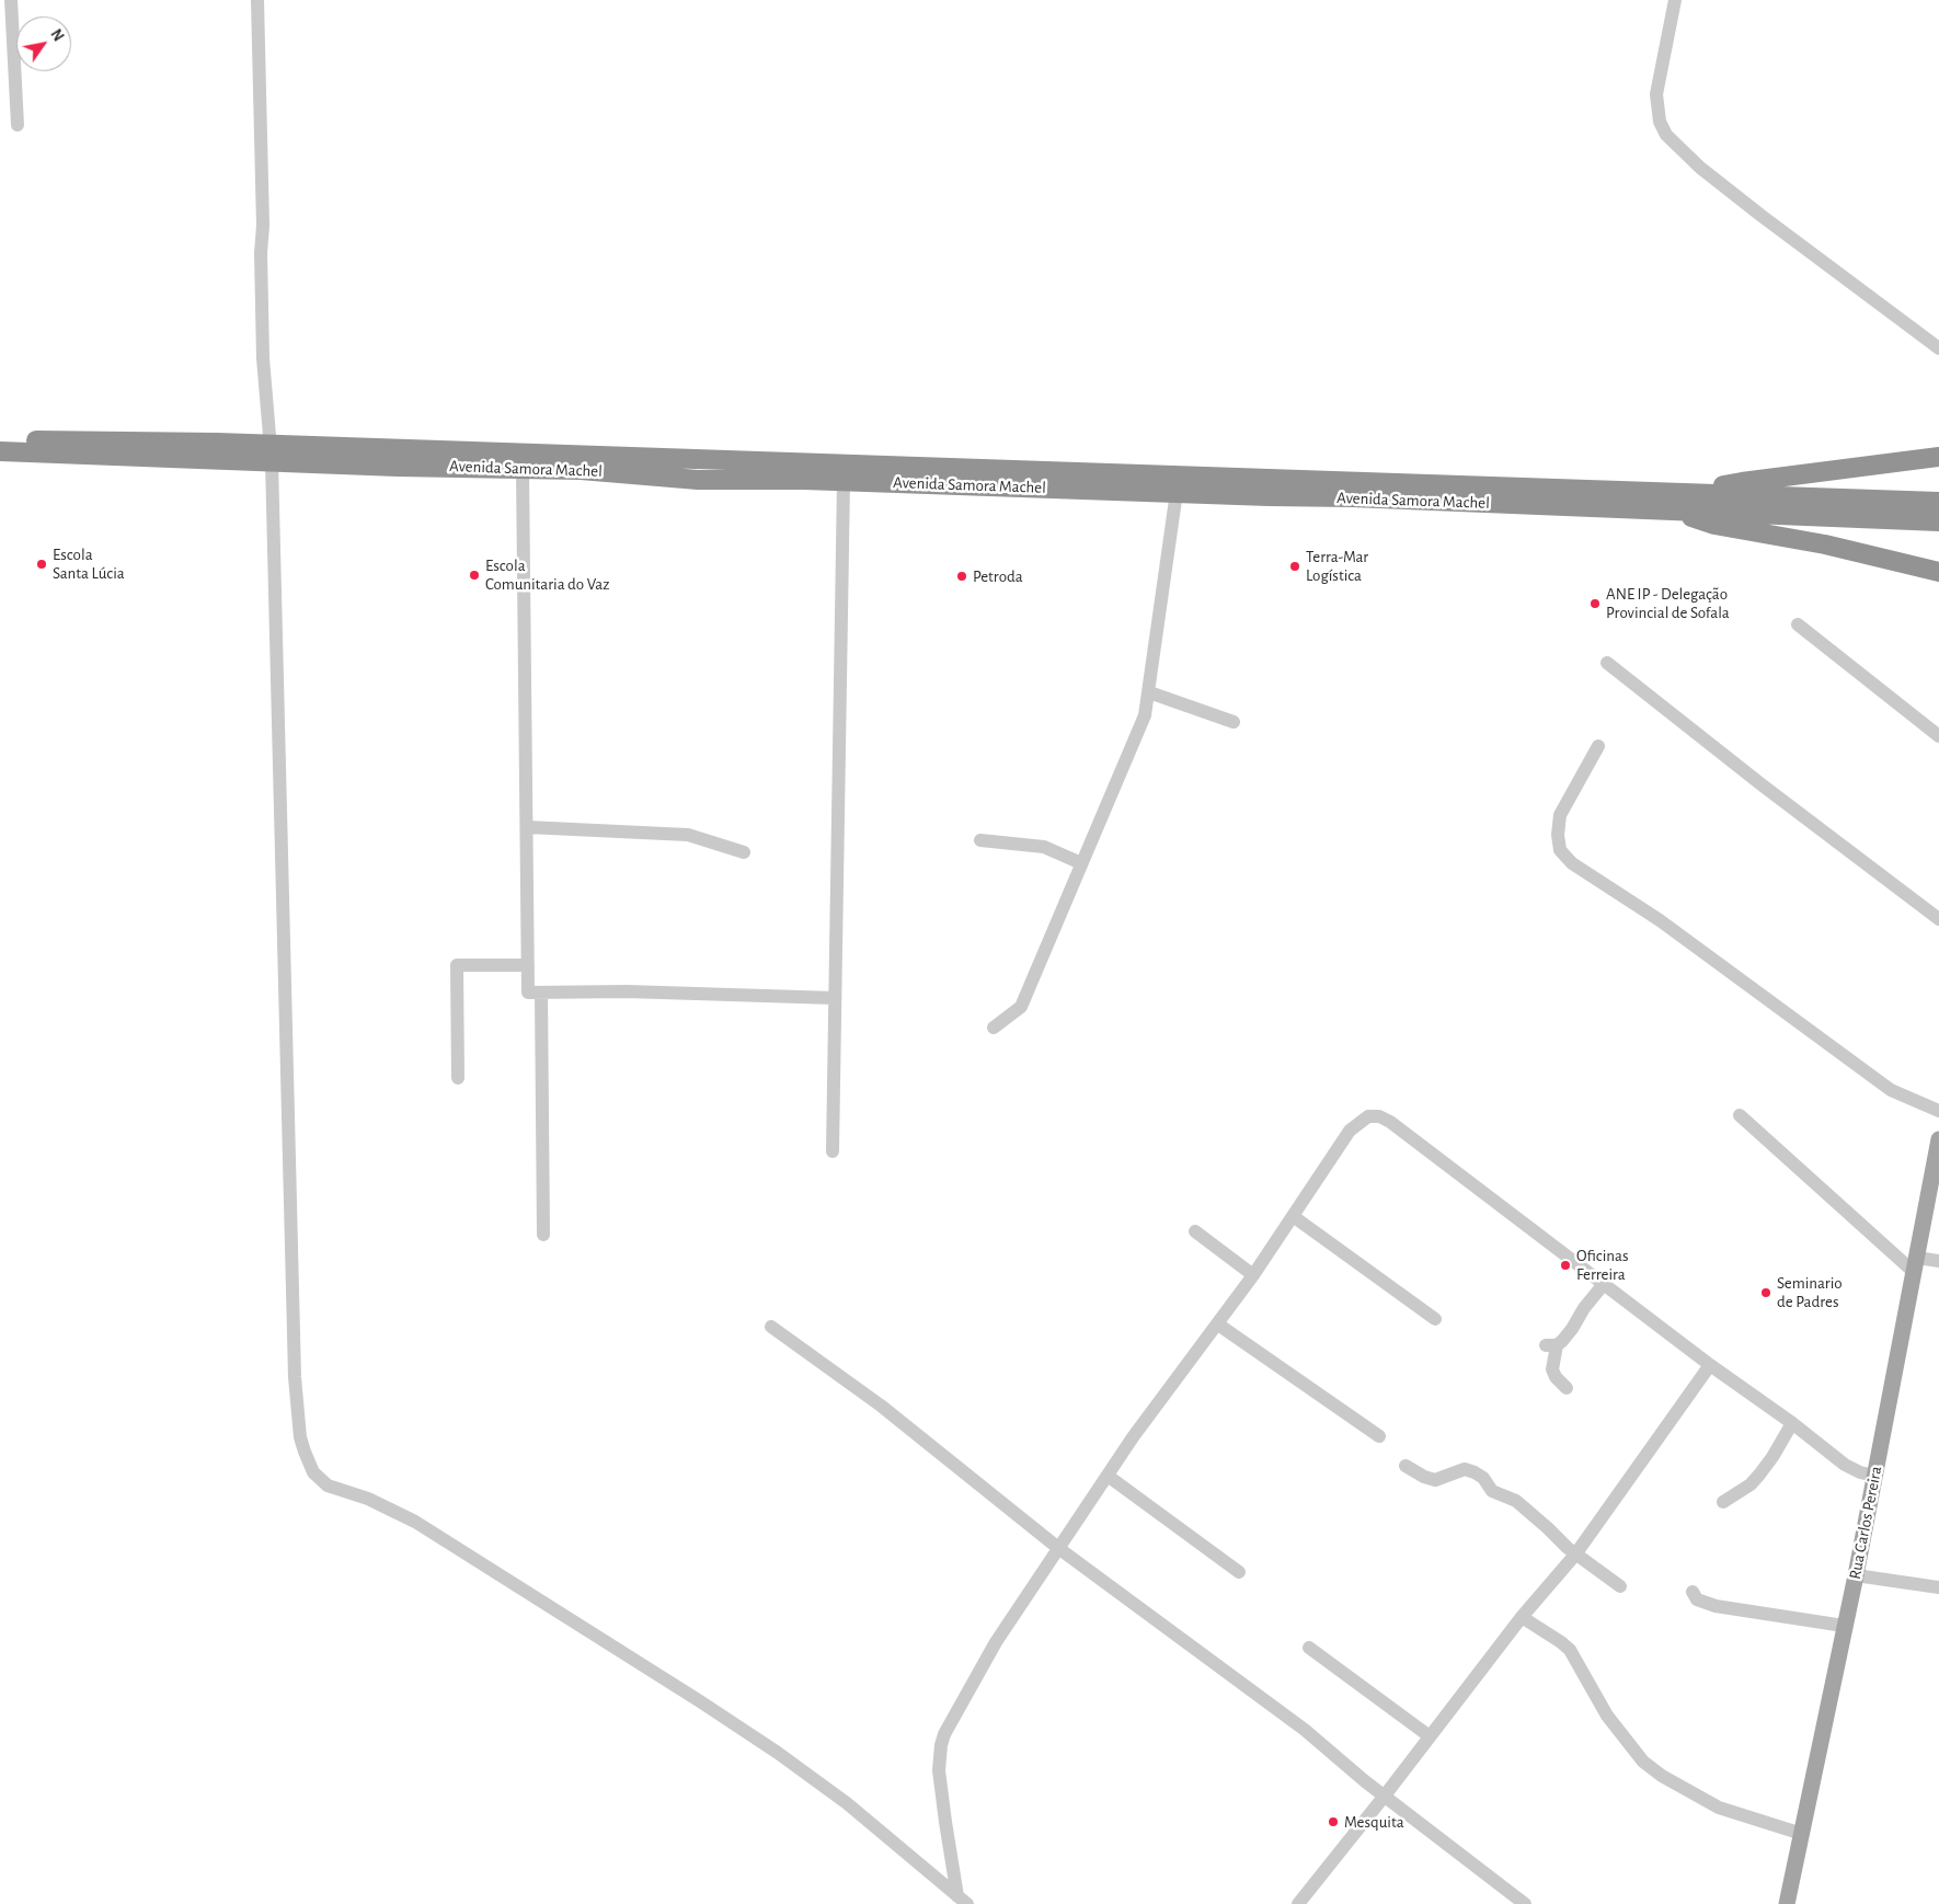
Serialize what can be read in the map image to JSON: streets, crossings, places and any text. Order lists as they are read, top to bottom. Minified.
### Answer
{"streets":{"highway":["Avenida Samora Machel"],"main road":["Rua Carlos Pereira"]},"places":["Escola Santa Lúcia","Terra-Mar Logística","Escola Comunitaria do Vaz","Petroda","ANE IP - Delegação Provincial de Sofala","Oficinas Ferreira","Seminario de Padres","Mesquita"],"north":"top right"}
